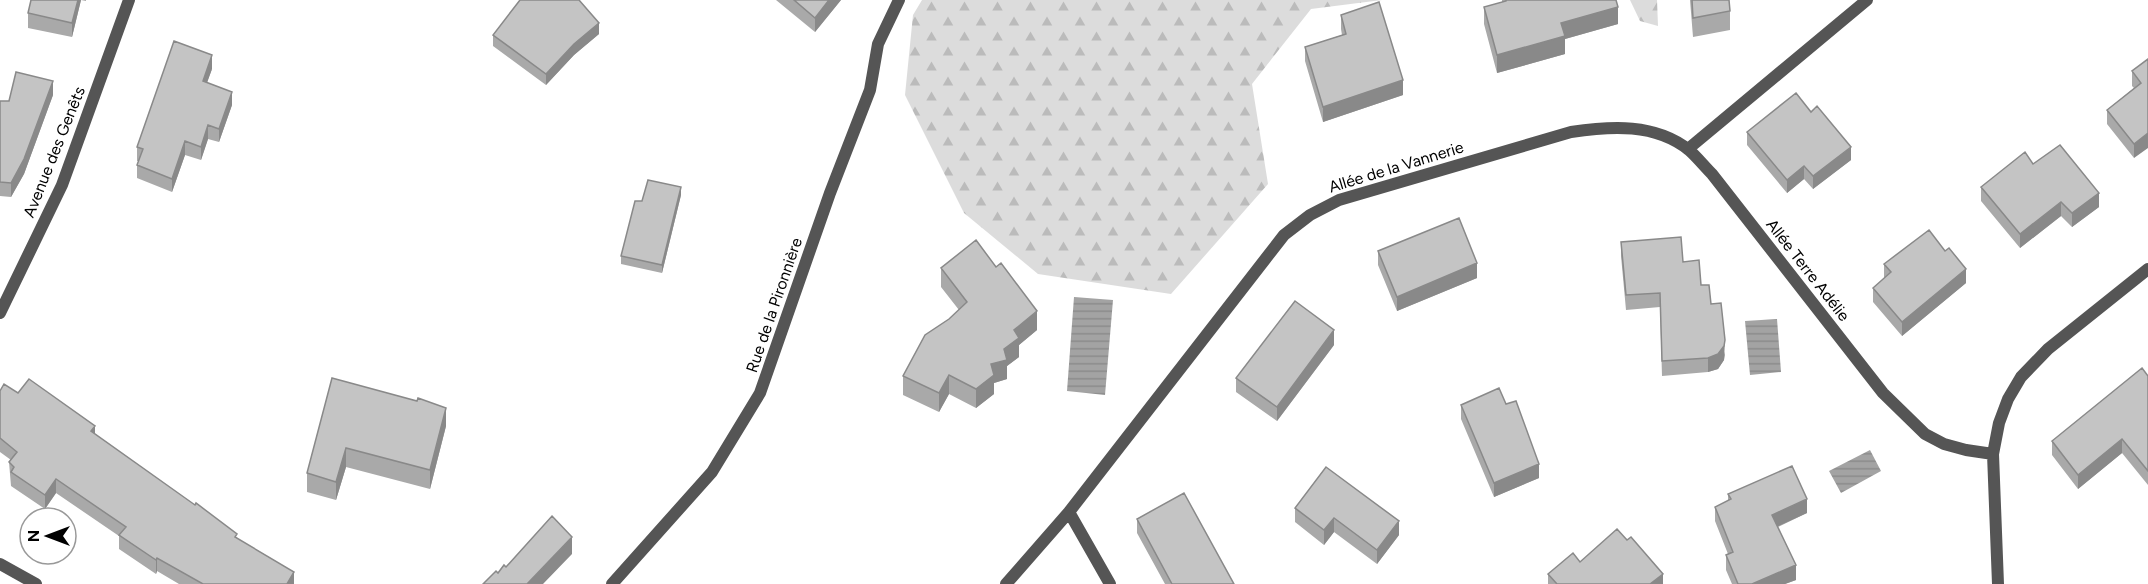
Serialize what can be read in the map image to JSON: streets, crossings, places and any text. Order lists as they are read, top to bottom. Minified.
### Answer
{"streets":{"street":["Avenue des Genêts","Allée de la Vannerie","Allée Terre Adélie","Rue de la Pironnière"]},"crossings":[["Allée de la Vannerie","Allée Terre Adélie"]],"north":"left"}
